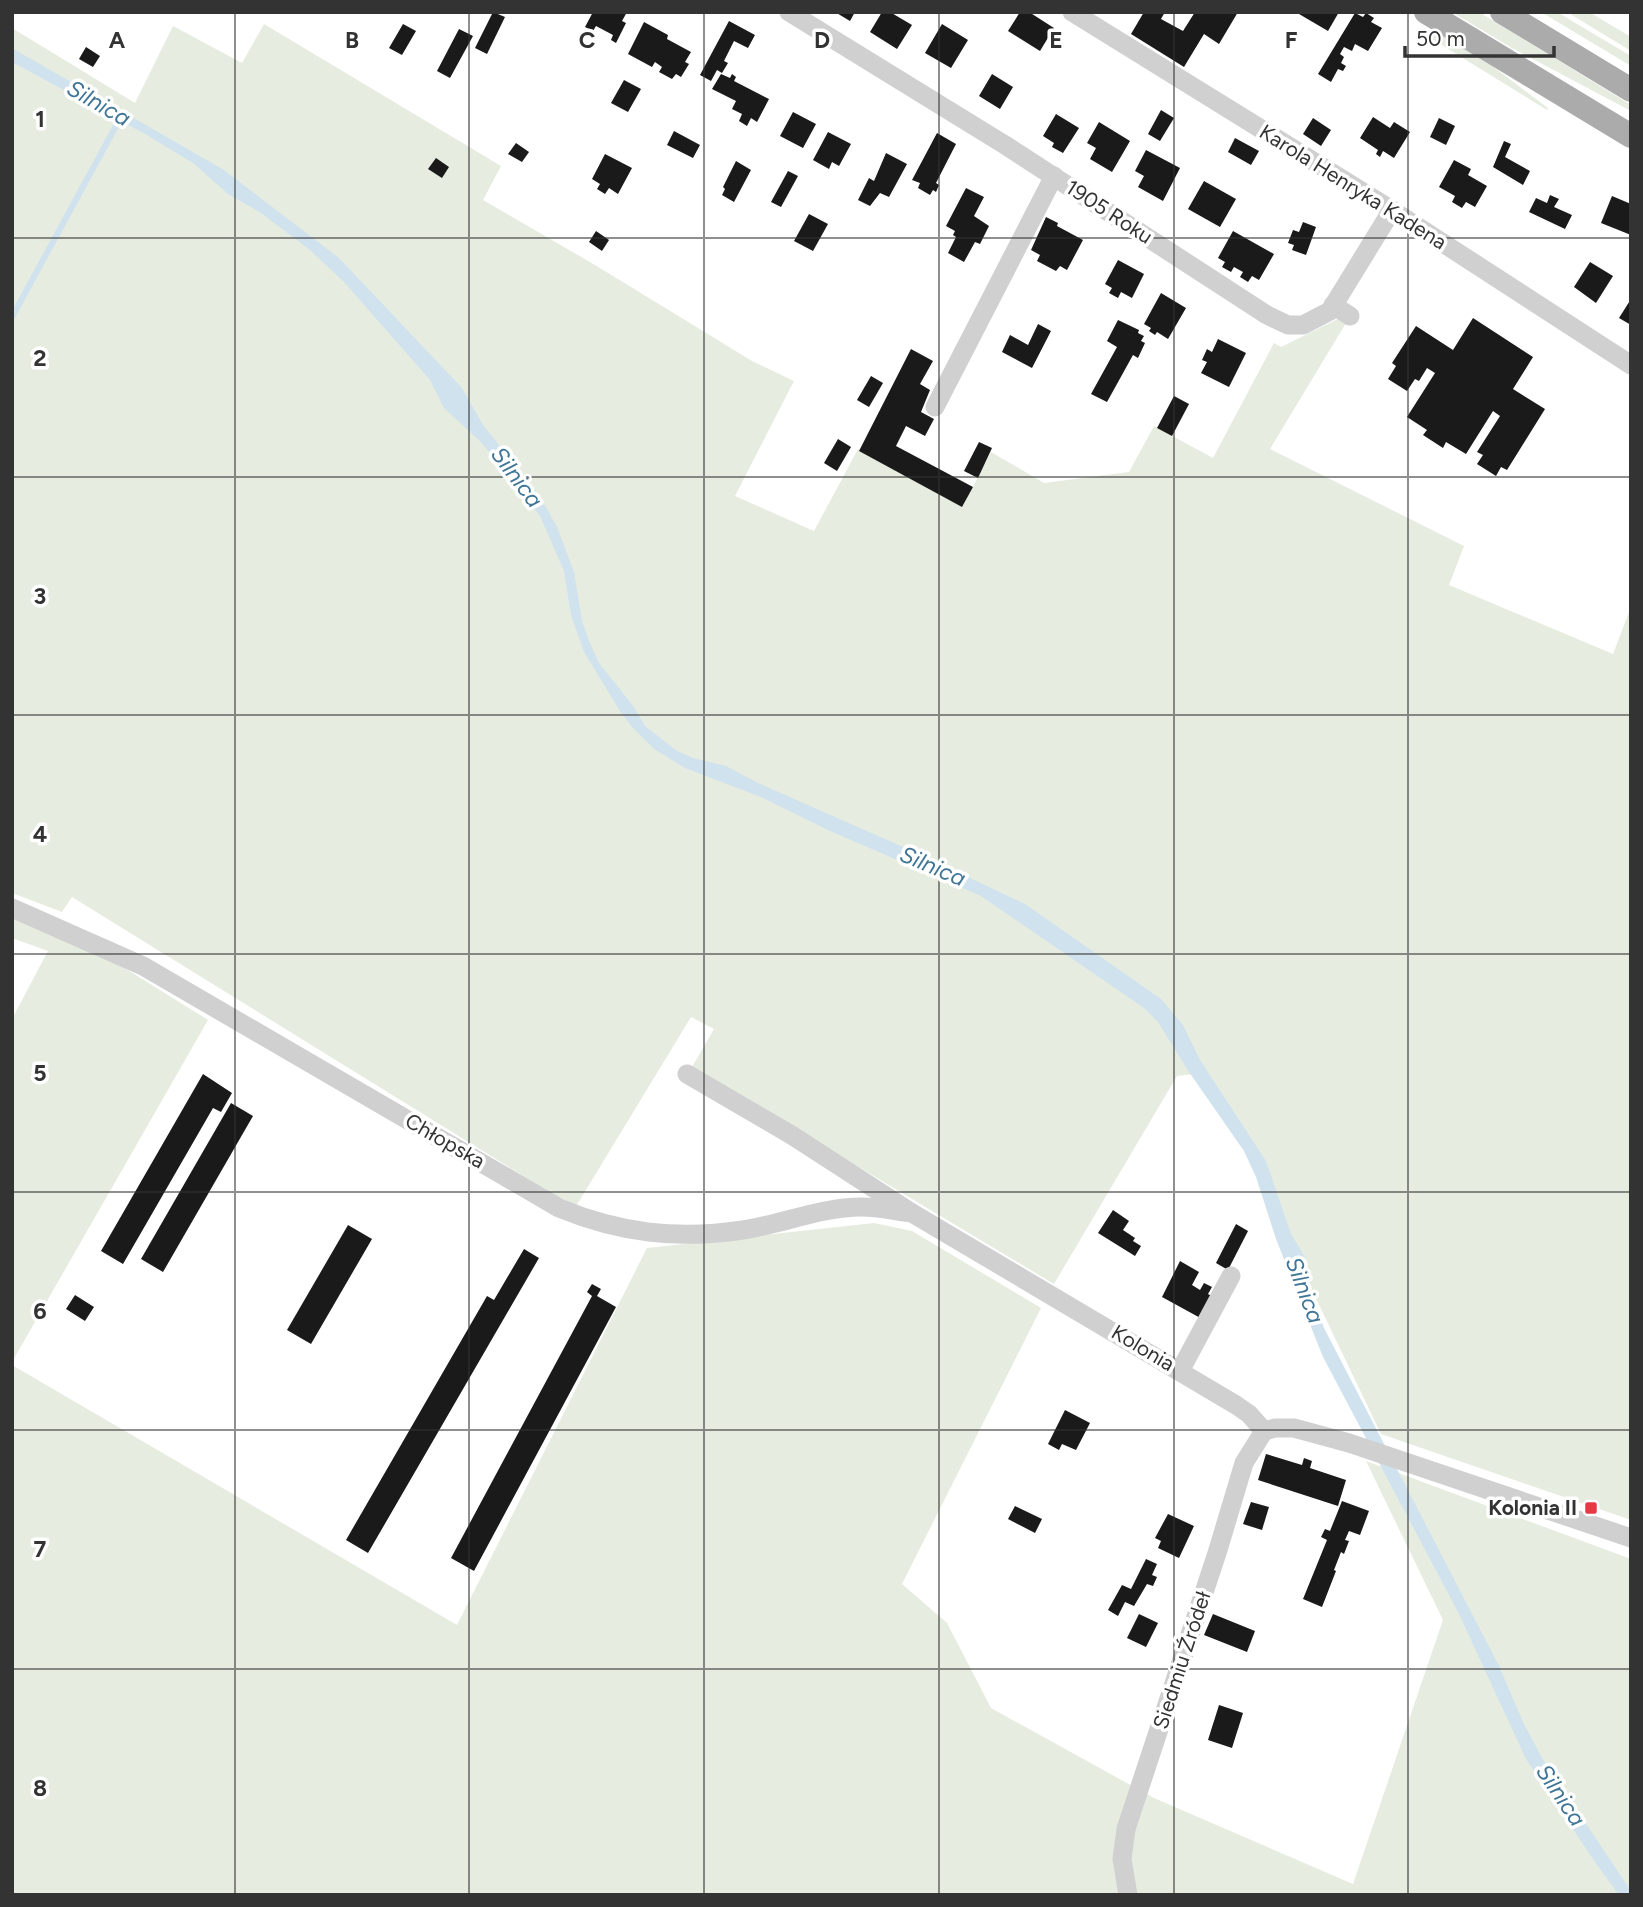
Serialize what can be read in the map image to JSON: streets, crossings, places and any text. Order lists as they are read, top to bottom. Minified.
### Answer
{"streets":{"street":["Karola Henryka Kadena","1905 Roku","Chłopska","Kolonia","Siedmiu Źródeł"]},"crossings":[["Karola Henryka Kadena","1905 Roku"],["Chłopska","Kolonia"],["Kolonia","Siedmiu Źródeł"]],"water":["Silnica"],"places":{"transit":["Kolonia II"]},"scale_bar":"50 m","grid":{"columns":["A","B","C","D","E","F"],"rows":["1","2","3","4","5","6","7","8"]}}
